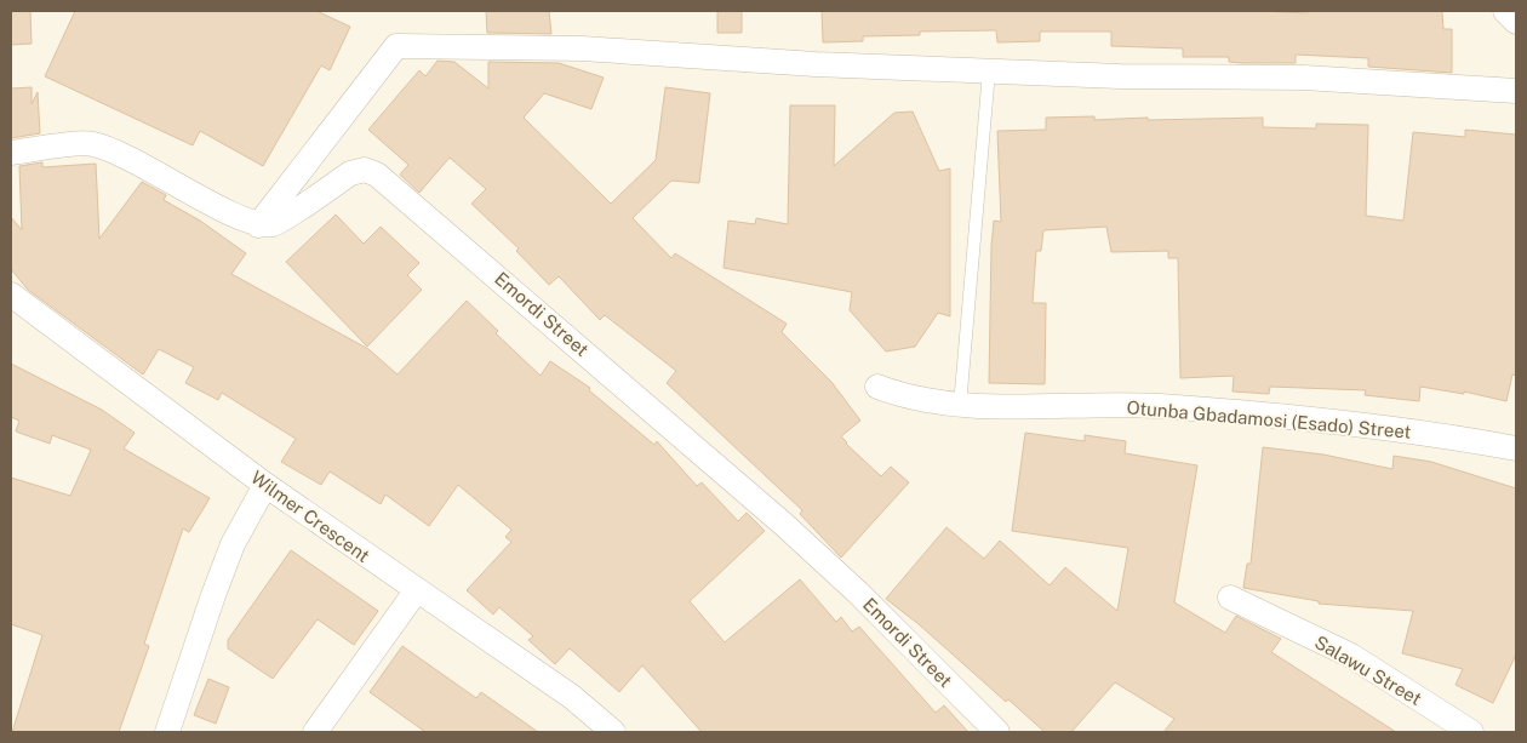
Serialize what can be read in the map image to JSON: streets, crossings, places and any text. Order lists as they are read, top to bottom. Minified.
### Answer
{"streets":{"street":["Emordi Street","Otunba Gbadamosi (Esado) Street","Wilmer Crescent","Salawu Street"]}}
